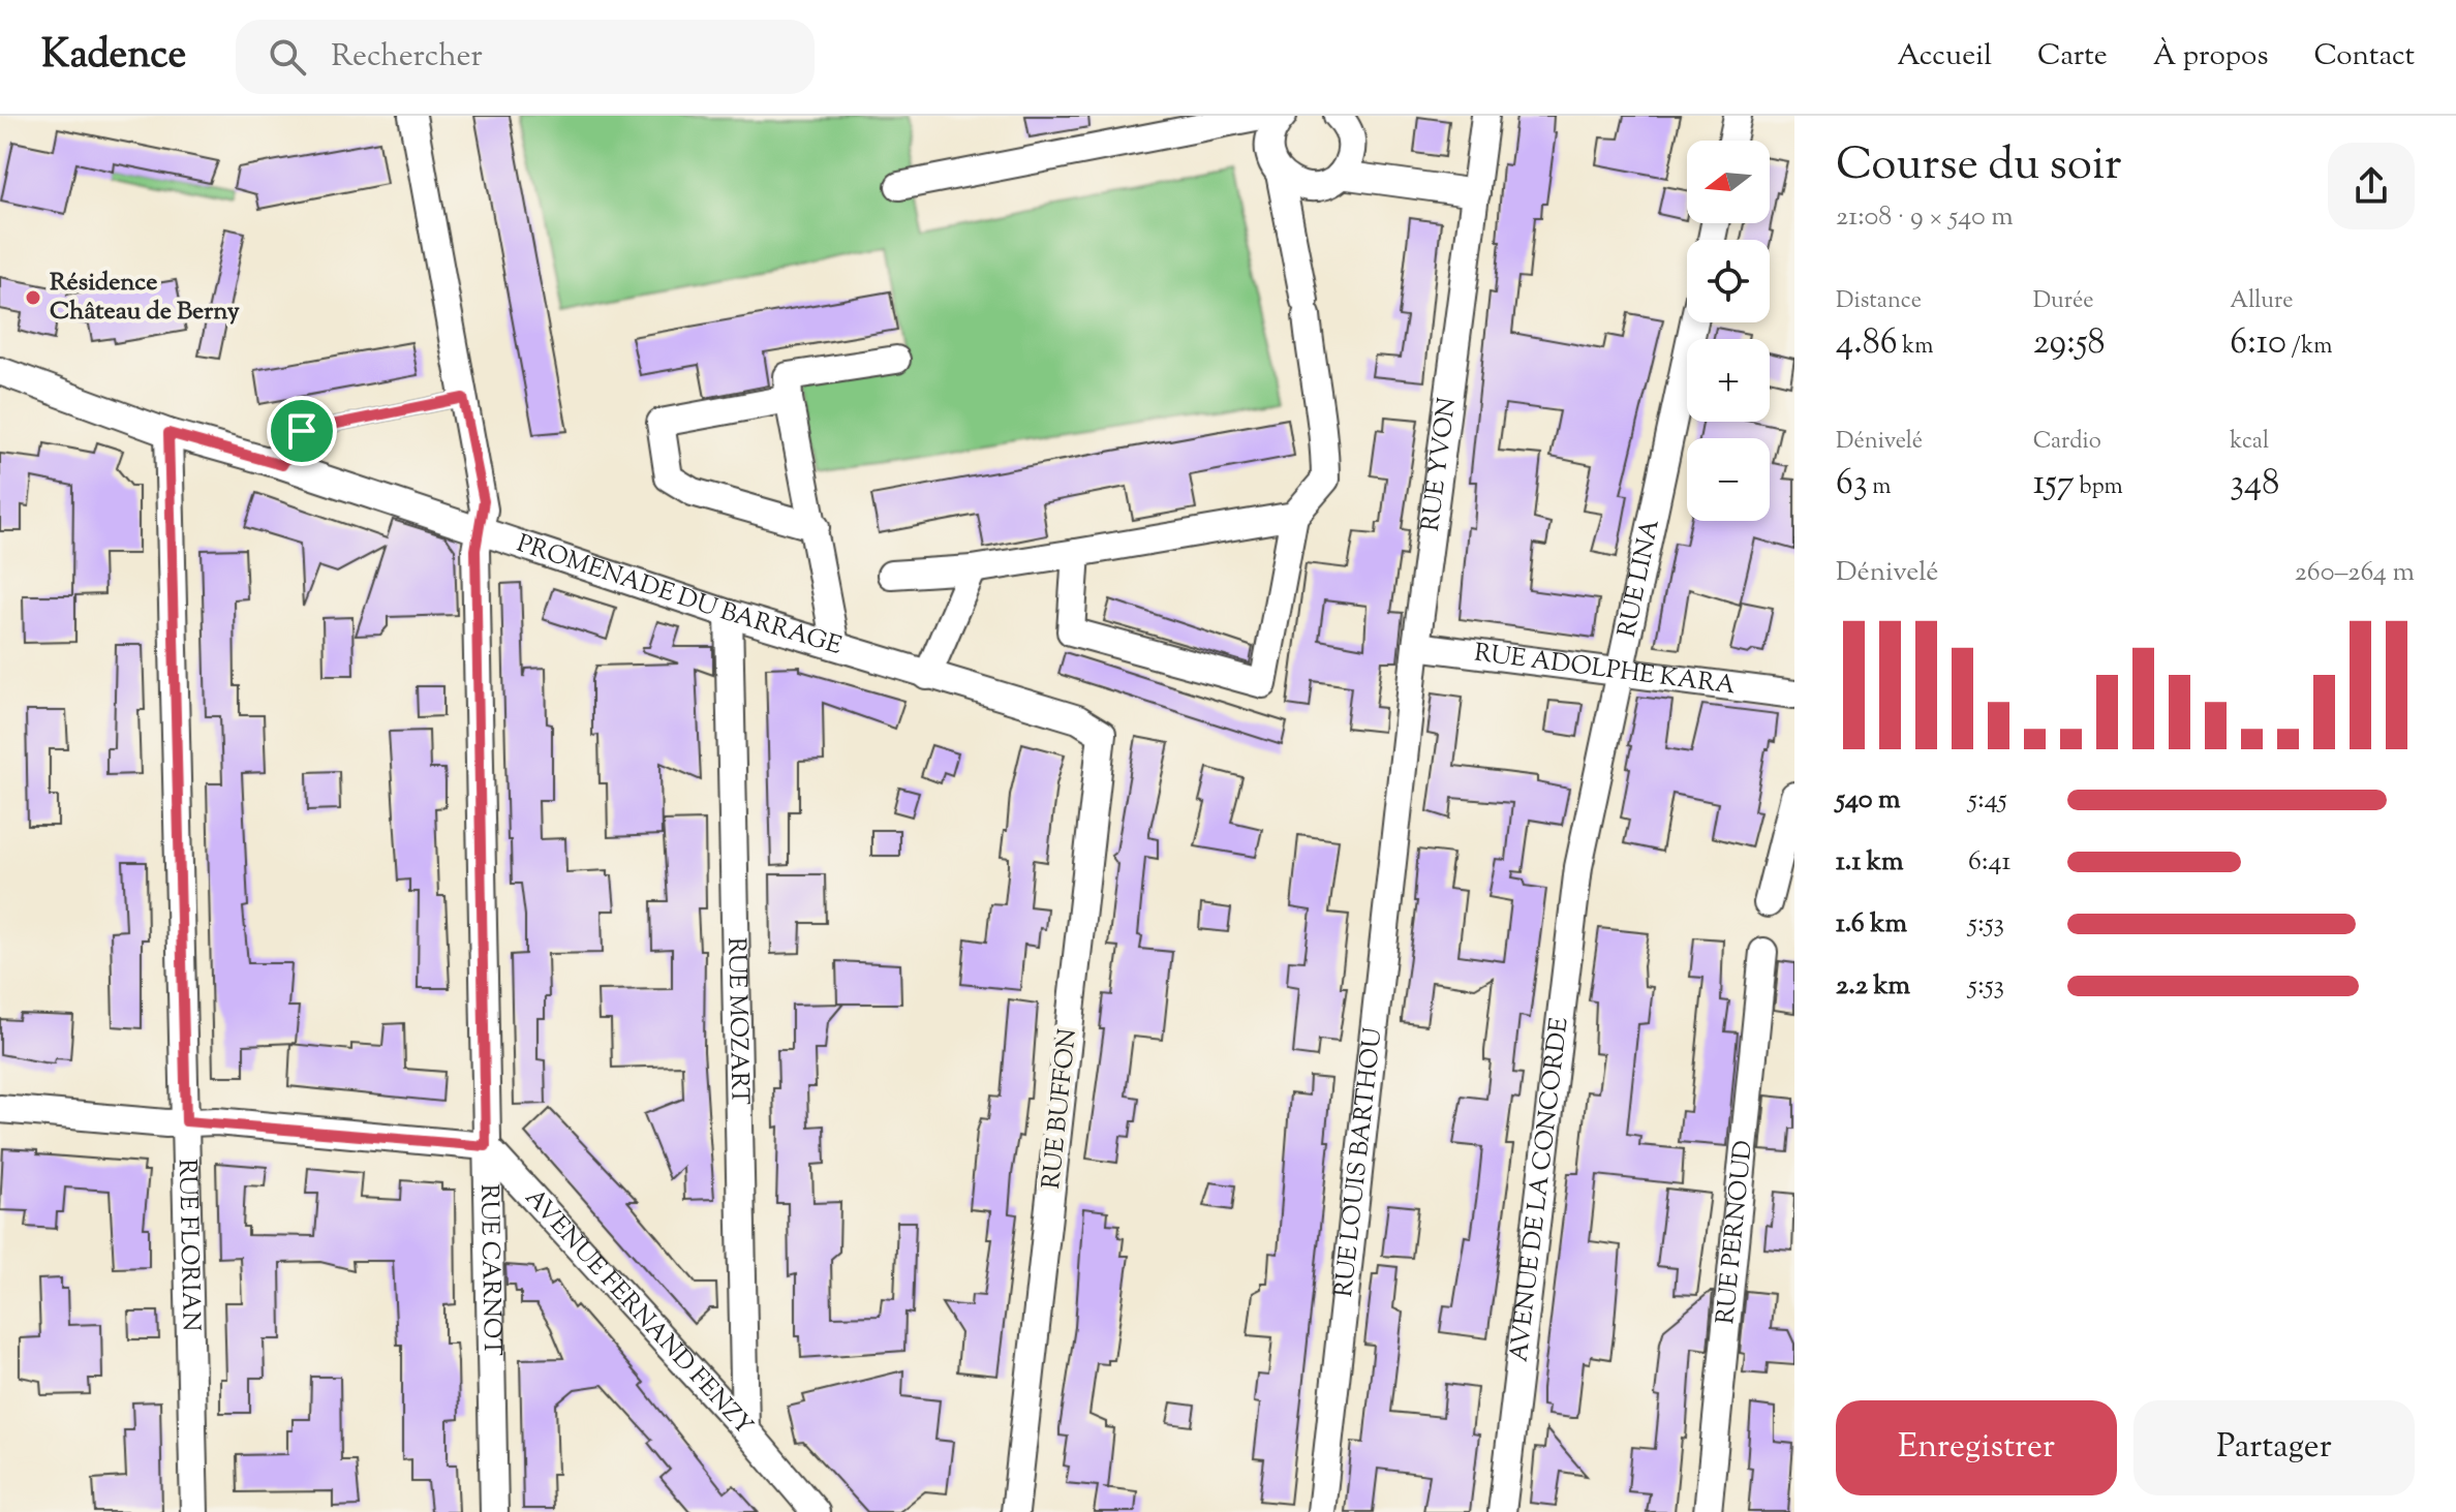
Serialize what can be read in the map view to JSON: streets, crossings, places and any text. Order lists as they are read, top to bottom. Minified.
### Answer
{"streets":{"street":["RUE YVON","RUE LINA","PROMENADE DU BARRAGE","RUE ADOLPHE KARA","RUE MOZART","RUE BUFFON","RUE LOUIS BARTHOU","AVENUE DE LA CONCORDE","RUE PERNOUD","RUE FLORIAN","RUE CARNOT","AVENUE FERNAND FENZY"]},"crossings":[["RUE YVON","RUE ADOLPHE KARA"],["RUE YVON","RUE LOUIS BARTHOU"],["RUE LINA","RUE ADOLPHE KARA"],["RUE LINA","AVENUE DE LA CONCORDE"],["PROMENADE DU BARRAGE","RUE MOZART"],["PROMENADE DU BARRAGE","RUE BUFFON"],["PROMENADE DU BARRAGE","RUE FLORIAN"],["PROMENADE DU BARRAGE","RUE CARNOT"],["RUE MOZART","AVENUE FERNAND FENZY"],["RUE CARNOT","AVENUE FERNAND FENZY"]],"places":["Résidence Château de Berny"],"north":"left","page":{"header":"Kadence","search":"Rechercher","nav":["Accueil","Carte","À propos","Contact"],"heading":["Course du soir","21:08 · 9 × 540 m"],"map_buttons":["+","−"],"stats":[["Distance","4.86 km"],["Durée","29:58"],["Allure","6:10 /km"],["Dénivelé","63 m"],["Cardio","157 bpm"],["kcal","348"]],"chart":["Dénivelé","260–264 m"],"list":[{"name":"540 m","note":"5:45"},{"name":"1.1 km","note":"6:41"},{"name":"1.6 km","note":"5:53"},{"name":"2.2 km","note":"5:53"}],"buttons":["Enregistrer","Partager"]}}
